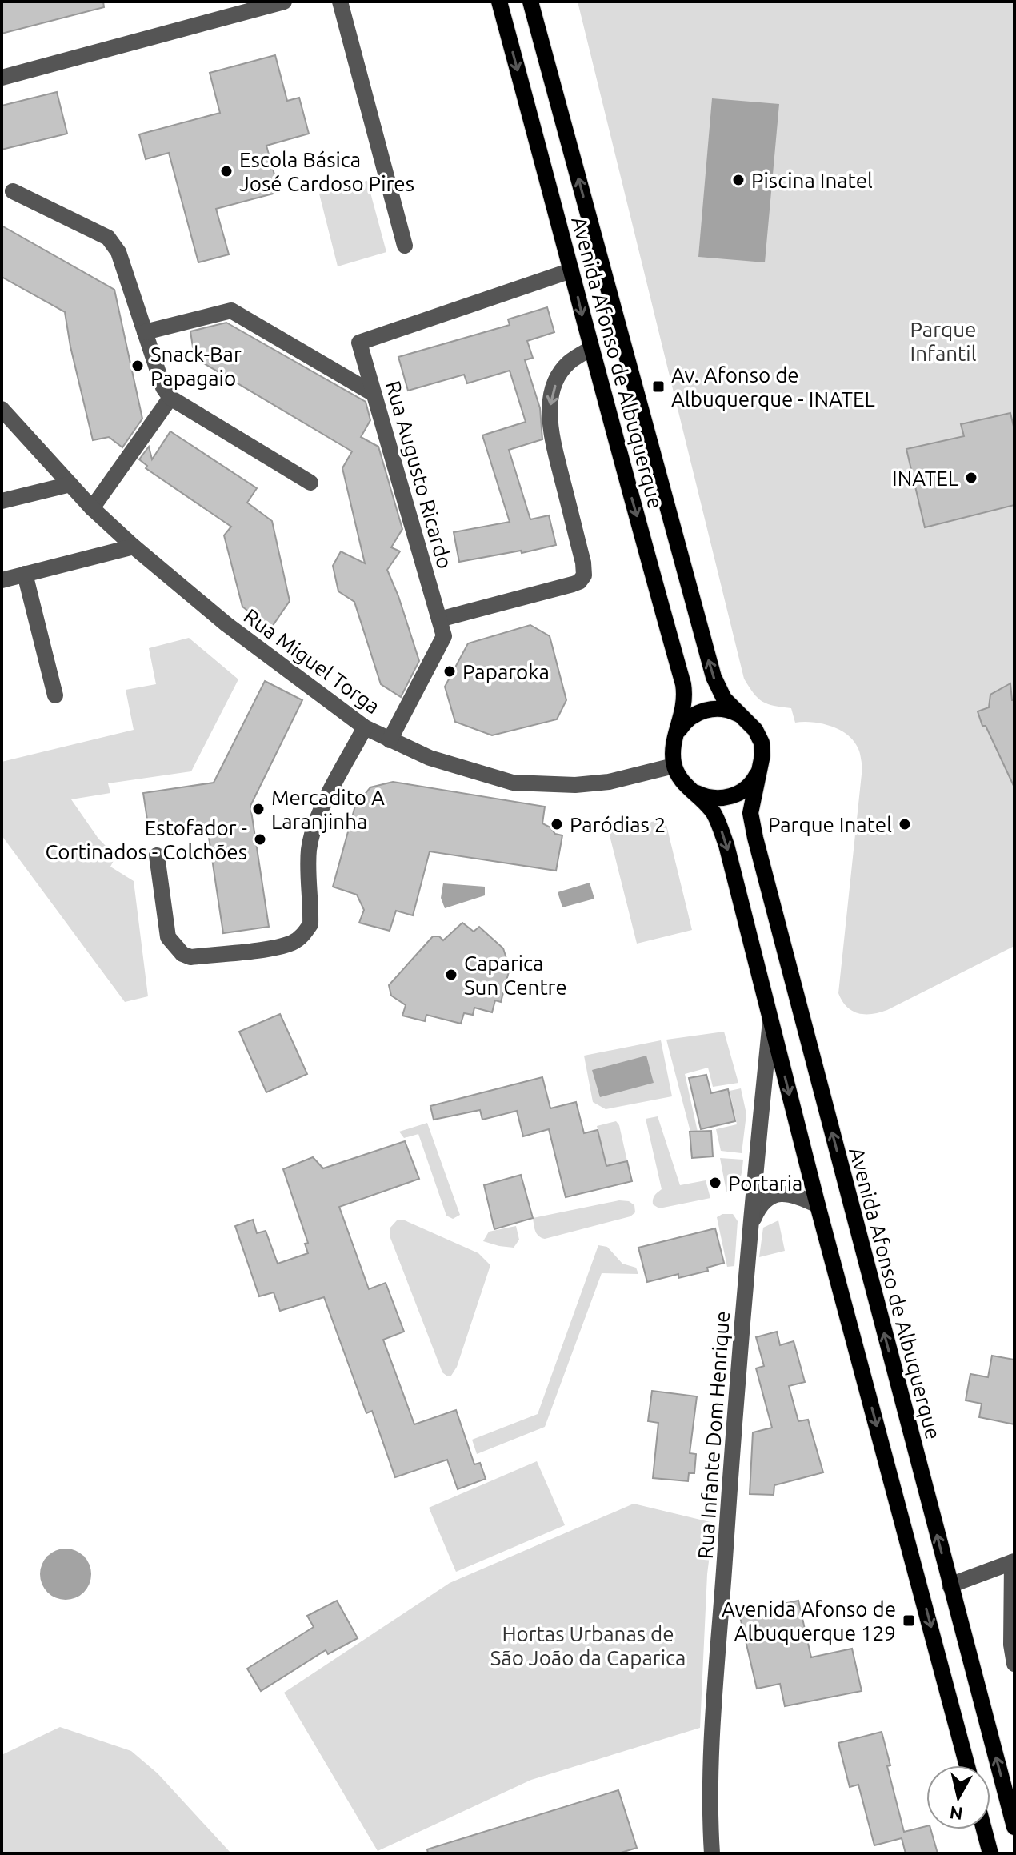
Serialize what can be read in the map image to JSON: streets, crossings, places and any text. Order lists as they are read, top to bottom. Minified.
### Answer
{"streets":{"main road":["Avenida Afonso de Albuquerque"],"street":["Rua Augusto Ricardo","Rua Miguel Torga","Rua Infante Dom Henrique"]},"crossings":[["Avenida Afonso de Albuquerque","Rua Augusto Ricardo"],["Avenida Afonso de Albuquerque","Rua Miguel Torga"],["Rua Augusto Ricardo","Rua Miguel Torga"]],"parks":["Parque Infantil","Hortas Urbanas de São João da Caparica"],"places":{"other":["Escola Básica José Cardoso Pires","Piscina Inatel","Snack-Bar Papagaio","INATEL","Paparoka","Mercadito A Laranjinha","Paródias 2","Parque Inatel","Estofador - Cortinados - Colchões","Caparica Sun Centre","Portaria"],"transit":["Av. Afonso de Albuquerque - INATEL","Avenida Afonso de Albuquerque 129"]},"north":"bottom"}
